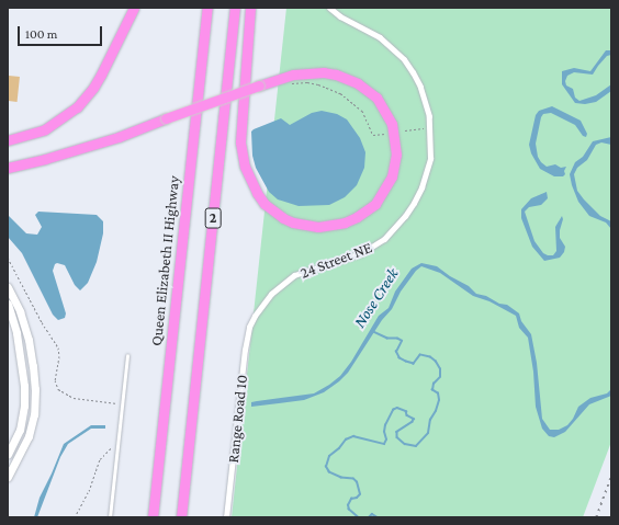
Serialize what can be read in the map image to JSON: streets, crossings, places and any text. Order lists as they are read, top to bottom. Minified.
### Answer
{"streets":{"highway":["2","Queen Elizabeth II Highway"],"street":["24 Street NE","Range Road 10"]},"crossings":[["24 Street NE","Range Road 10"]],"water":["Nose Creek"],"scale_bar":"100 m"}
